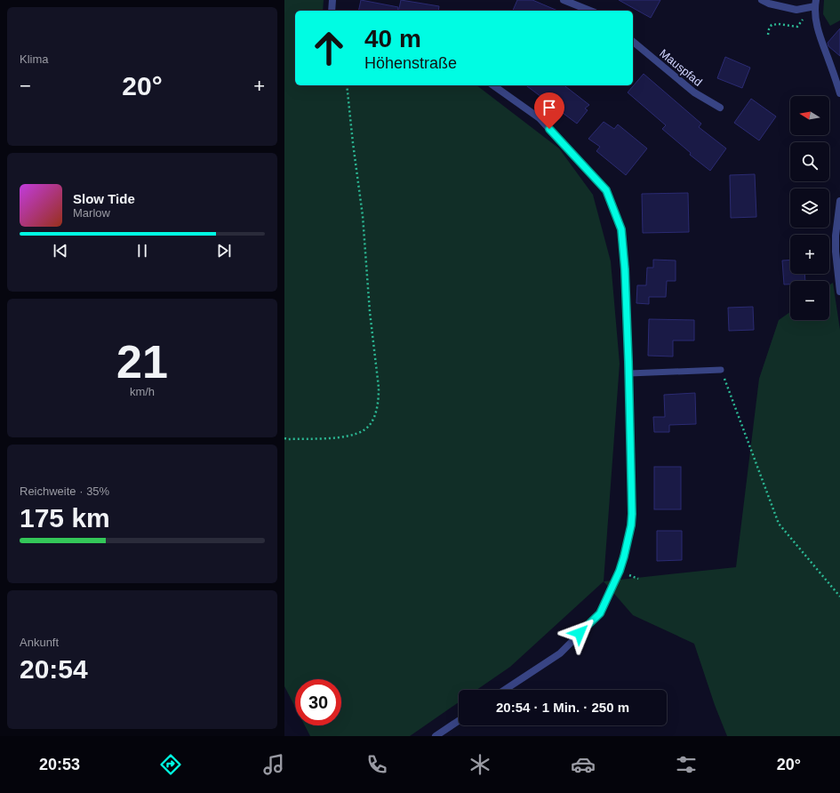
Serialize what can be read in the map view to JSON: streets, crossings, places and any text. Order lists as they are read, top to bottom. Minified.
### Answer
{"streets":{"street":["Mauspfad"]},"north":"left","page":{"tile":["Klima",["21","km/h"],["Reichweite · 35%","175 km"],["Ankunft","20:54"]],"turn":["40 m","Höhenstraße"],"heat":["−","20°","+"],"map_buttons":["+","−"],"song":["Slow Tide","Marlow"],"limit":"30","trip":"20:54 · 1 Min. · 250 m","tabs":["20:53","20°"]}}
